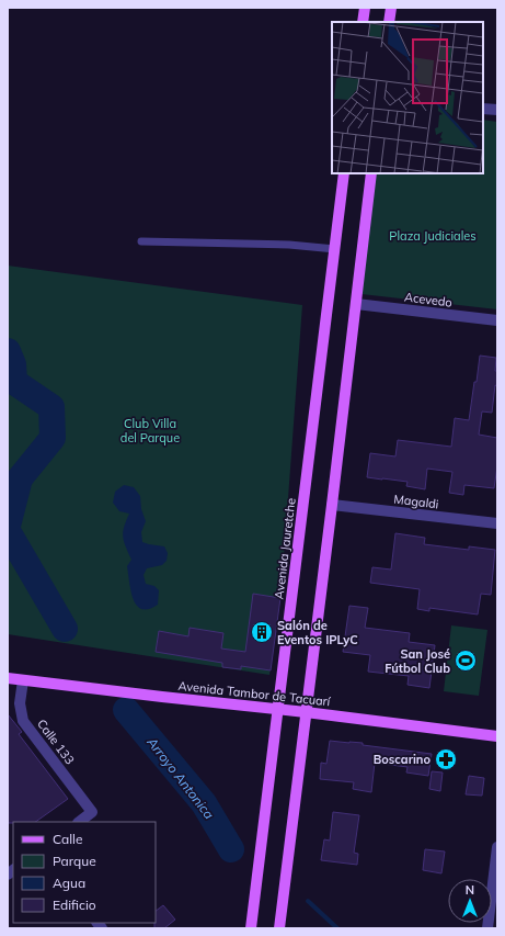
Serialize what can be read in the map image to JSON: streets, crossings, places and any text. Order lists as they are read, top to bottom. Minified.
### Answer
{"streets":{"main road":["Avenida Jauretche","Avenida Tambor de Tacuarí"],"street":["Acevedo","Magaldi","Calle 133"]},"crossings":[["Avenida Jauretche","Avenida Tambor de Tacuarí"],["Avenida Tambor de Tacuarí","Calle 133"]],"water":["Arroyo Antonica"],"parks":["Plaza Judiciales","Club Villa del Parque"],"places":{"building":["Salón de Eventos IPLyC"],"sports":["San José Fútbol Club"],"pharmacy":["Boscarino"]},"legend":["Calle","Parque","Agua","Edificio"],"north":"top"}
